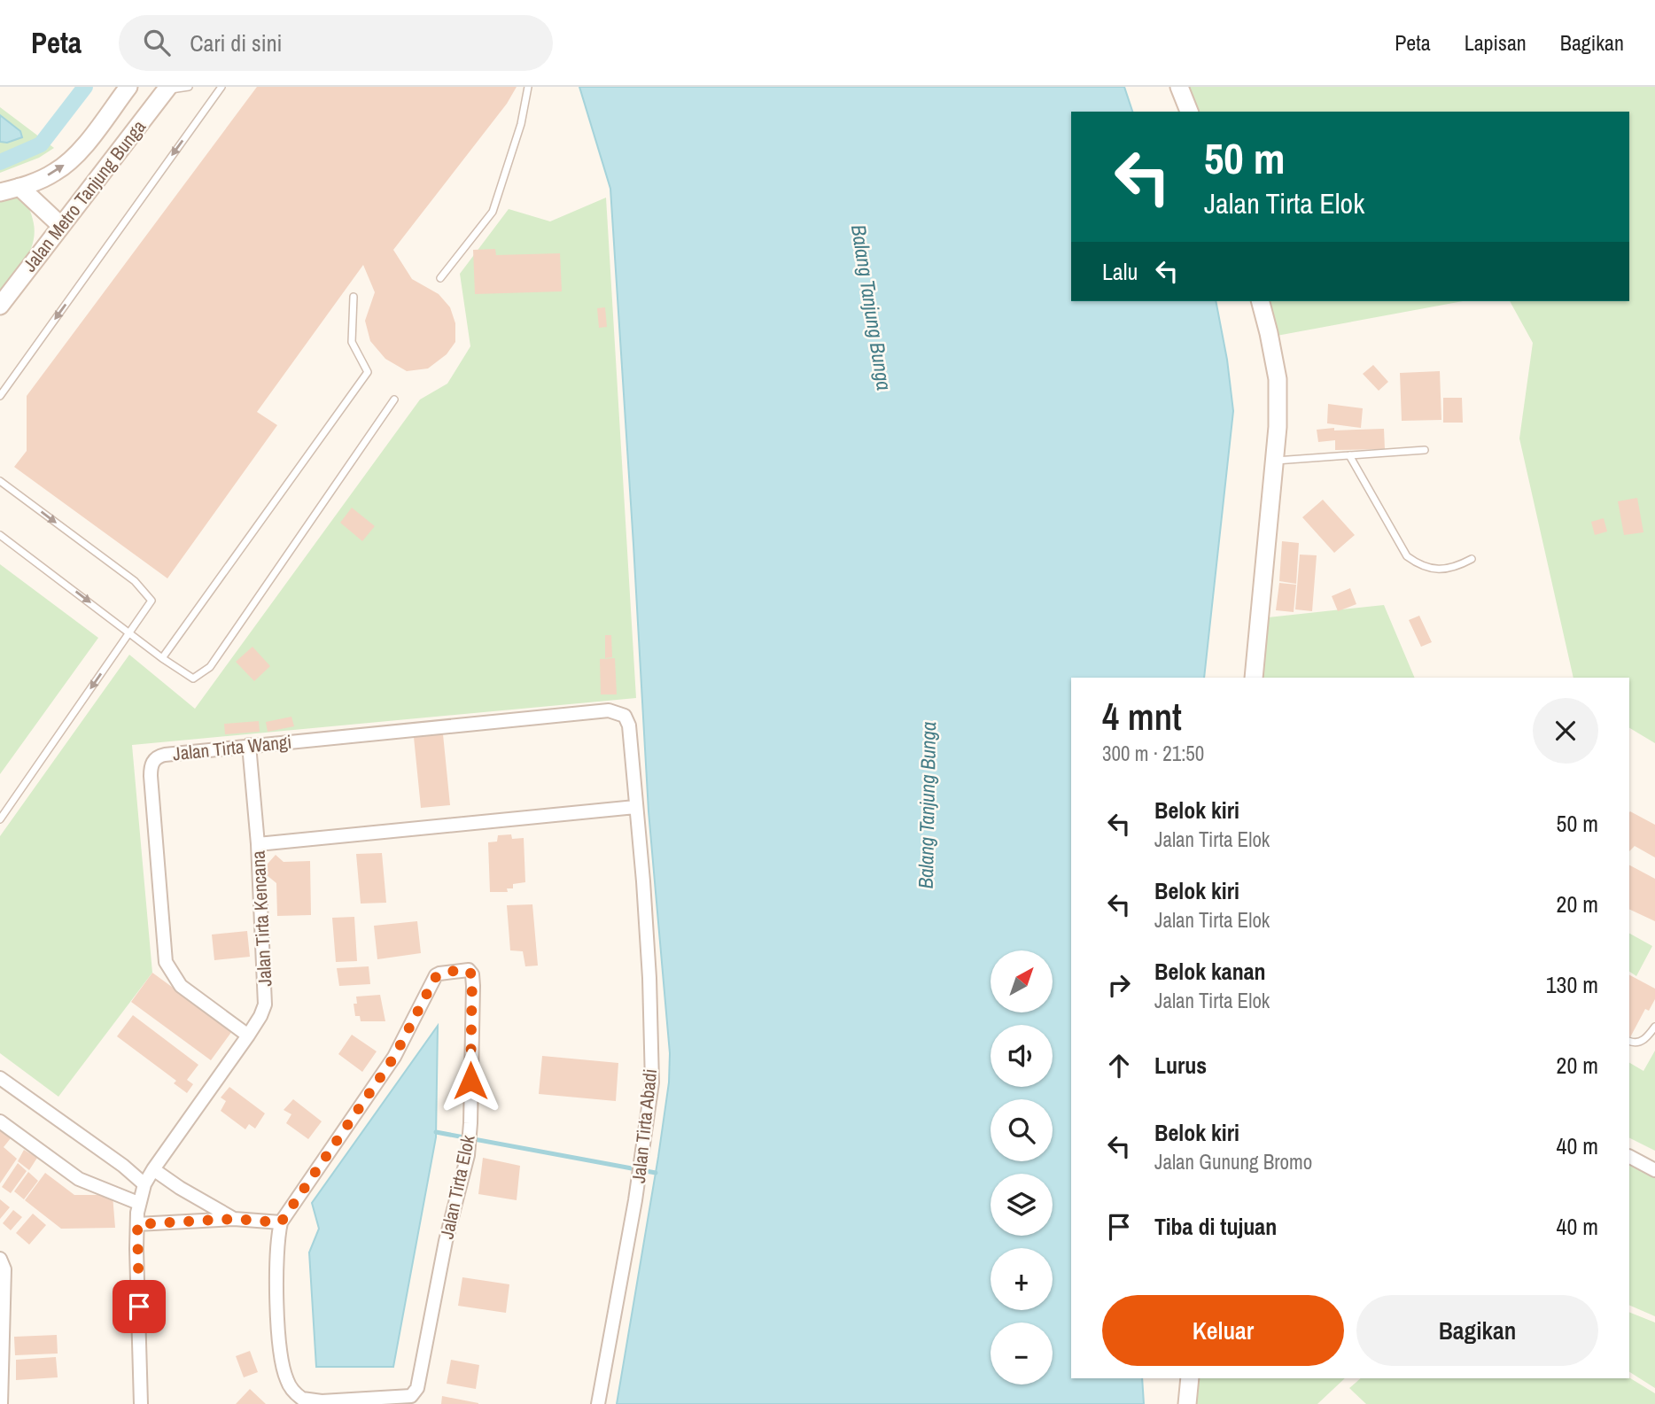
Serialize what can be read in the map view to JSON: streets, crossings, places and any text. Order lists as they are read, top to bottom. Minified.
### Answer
{"streets":{"main road":["Jalan Metro Tanjung Bunga"],"street":["Jalan Tirta Wangi","Jalan Tirta Kencana","Jalan Tirta Abadi","Jalan Tirta Elok"]},"crossings":[["Jalan Tirta Wangi","Jalan Tirta Kencana"],["Jalan Tirta Wangi","Jalan Tirta Abadi"]],"water":["Balang Tanjung Bunga"],"north":"top right","page":{"header":"Peta","search":"Cari di sini","nav":["Peta","Lapisan","Bagikan"],"turn":["50 m","Jalan Tirta Elok"],"then":"Lalu","heading":["4 mnt","300 m · 21:50"],"list":[{"name":"Belok kiri","note":"Jalan Tirta Elok","value":"50 m"},{"name":"Belok kiri","note":"Jalan Tirta Elok","value":"20 m"},{"name":"Belok kanan","note":"Jalan Tirta Elok","value":"130 m"},{"name":"Lurus","value":"20 m"},{"name":"Belok kiri","note":"Jalan Gunung Bromo","value":"40 m"},{"name":"Tiba di tujuan","value":"40 m"}],"map_buttons":["+","−"],"buttons":["Keluar","Bagikan"]}}
